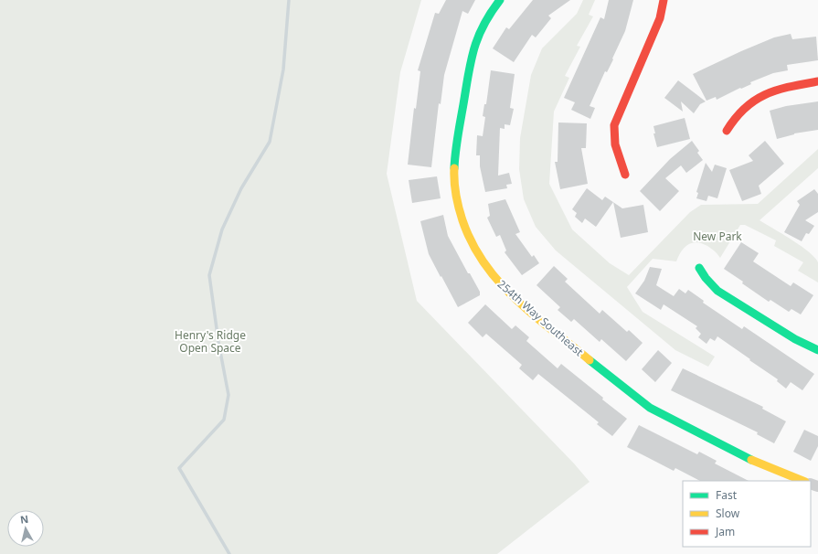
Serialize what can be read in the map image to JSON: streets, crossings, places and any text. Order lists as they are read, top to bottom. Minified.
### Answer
{"streets":{"street":["254th Way Southeast"]},"parks":["New Park","Henry's Ridge Open Space"],"legend":["Fast","Slow","Jam"],"north":"top"}
